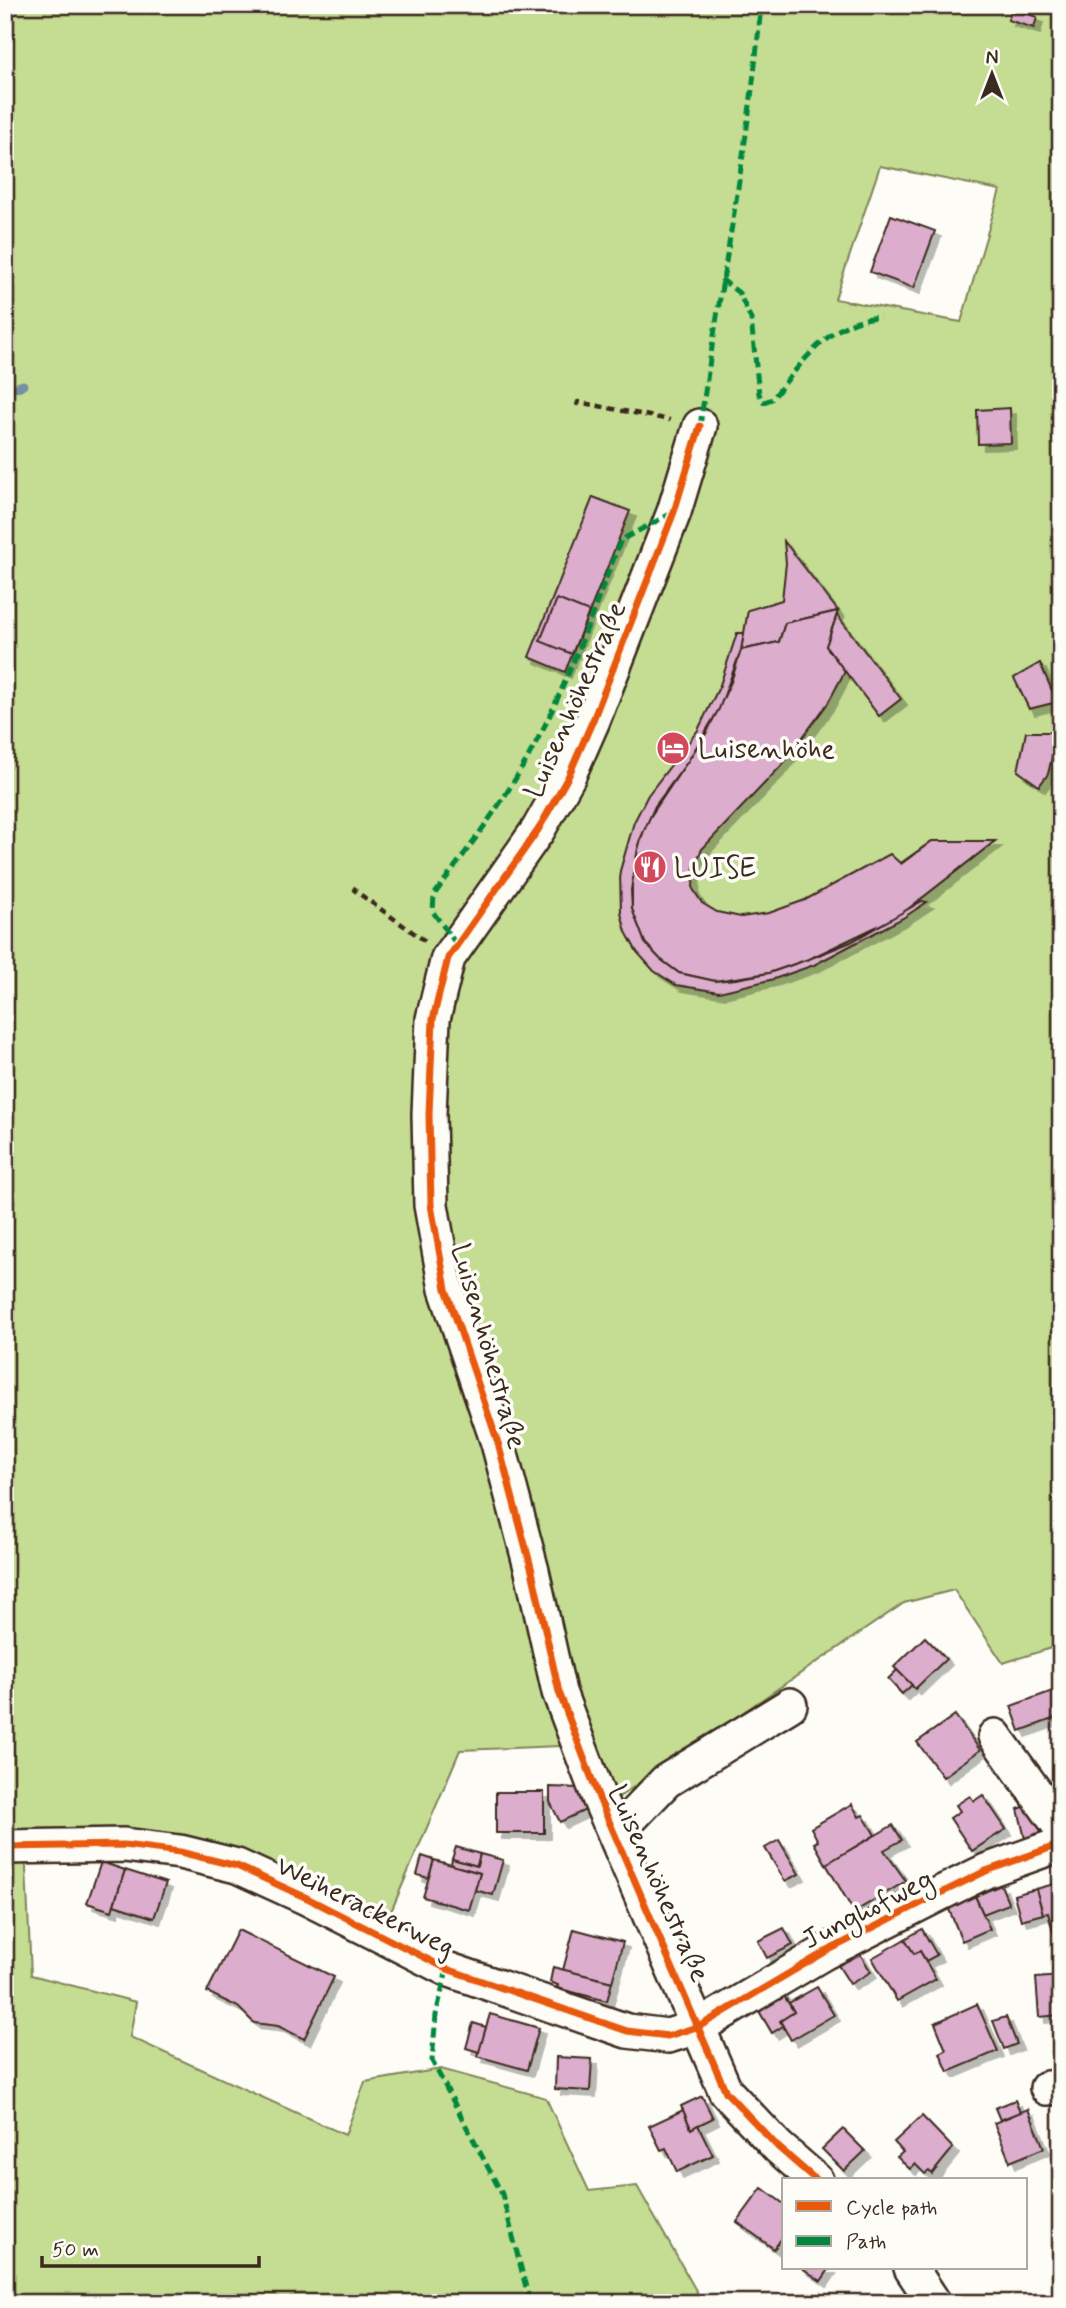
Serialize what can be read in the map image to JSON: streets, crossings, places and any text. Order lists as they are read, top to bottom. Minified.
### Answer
{"streets":{"street":["Luisenhöhestraße","Weiherackerweg","Junghofweg"]},"crossings":[["Luisenhöhestraße","Weiherackerweg"],["Luisenhöhestraße","Junghofweg"],["Weiherackerweg","Junghofweg"]],"places":{"hotel":["Luisenhöhe"],"restaurant":["LUISE"]},"legend":["Cycle path","Path"],"scale_bar":"50 m","north":"top"}
